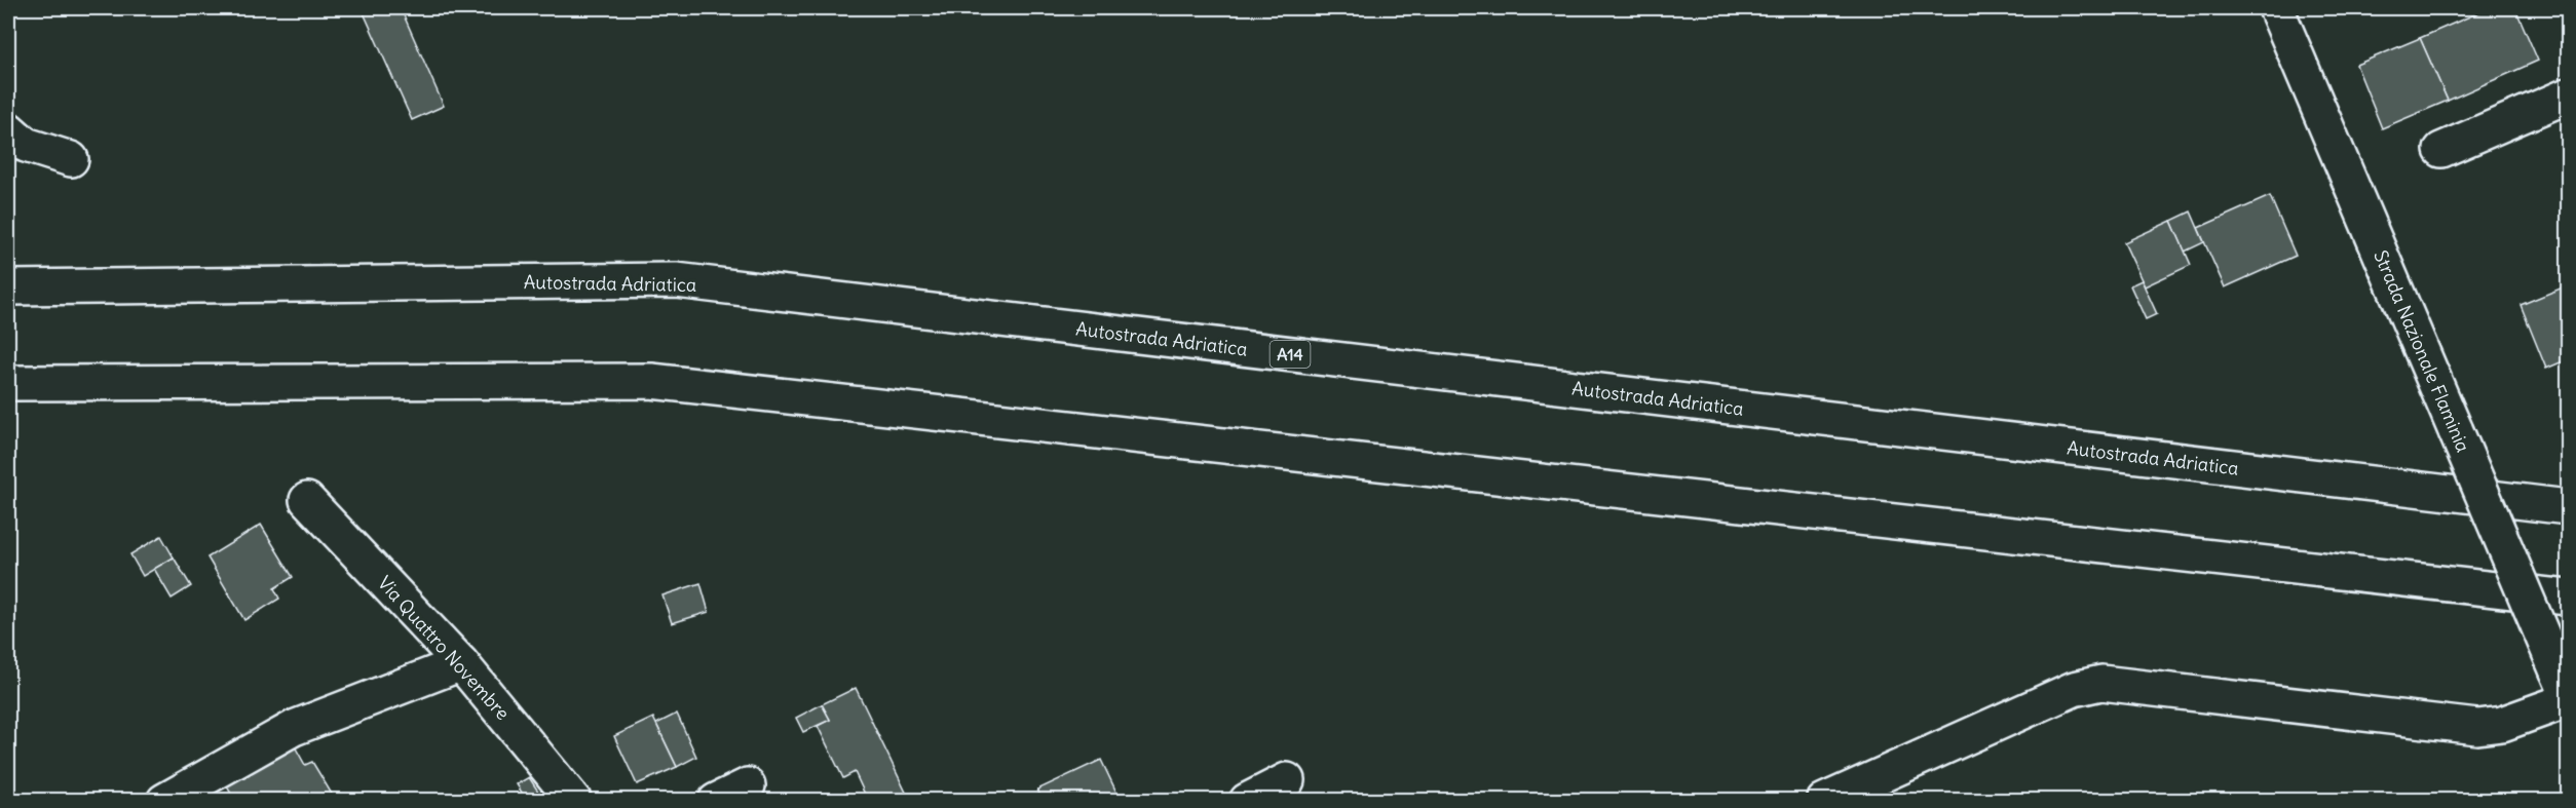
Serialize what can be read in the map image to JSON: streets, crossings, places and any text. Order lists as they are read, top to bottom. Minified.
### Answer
{"streets":{"main road":["Autostrada Adriatica","Strada Nazionale Flaminia","A14","Via Quattro Novembre"]}}
